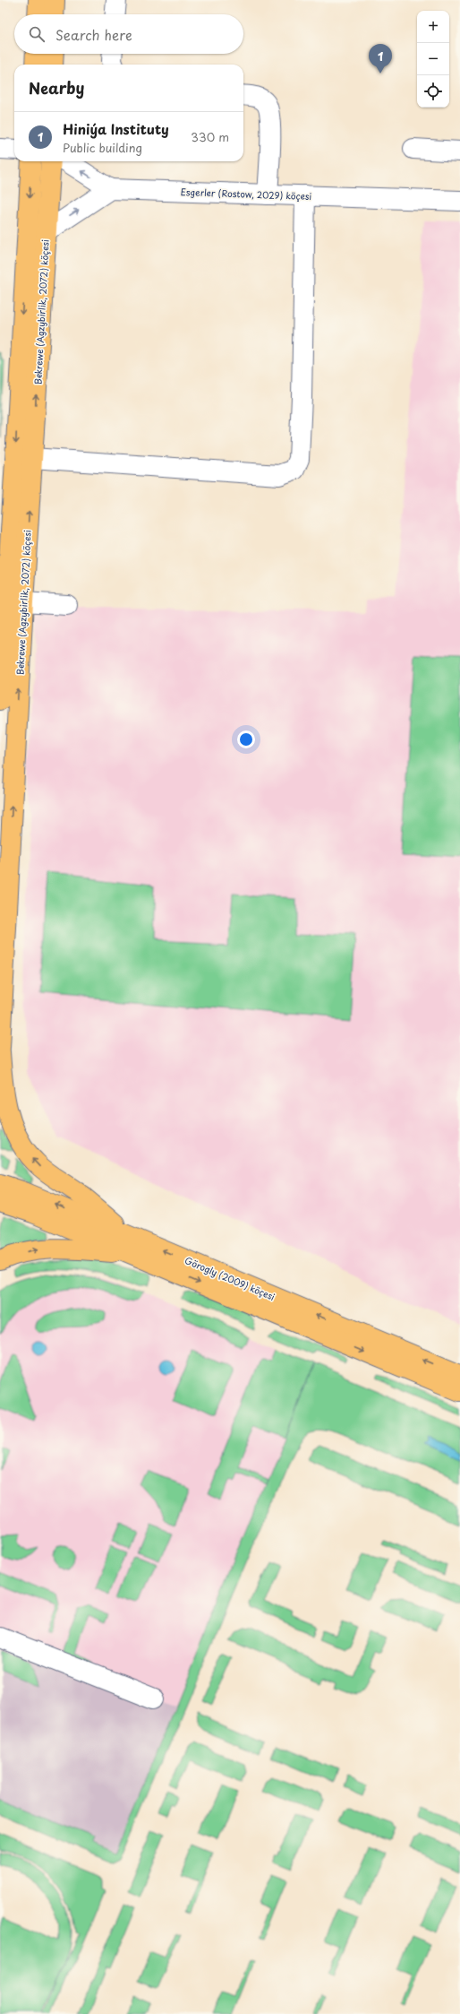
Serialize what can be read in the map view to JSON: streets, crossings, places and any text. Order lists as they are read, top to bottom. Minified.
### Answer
{"streets":{"main road":["Bekrewe (Agzybirlik, 2072) köçesi","Görogly (2009) köçesi"],"street":["Esgerler (Rostow, 2029) köçesi"]},"page":{"map_buttons":["+","−"],"search":"Search here","pins":"1","heading":"Nearby","list":[{"mark":"1","name":"Hiniýa Instituty","note":"Public building","value":"330 m"}]}}
